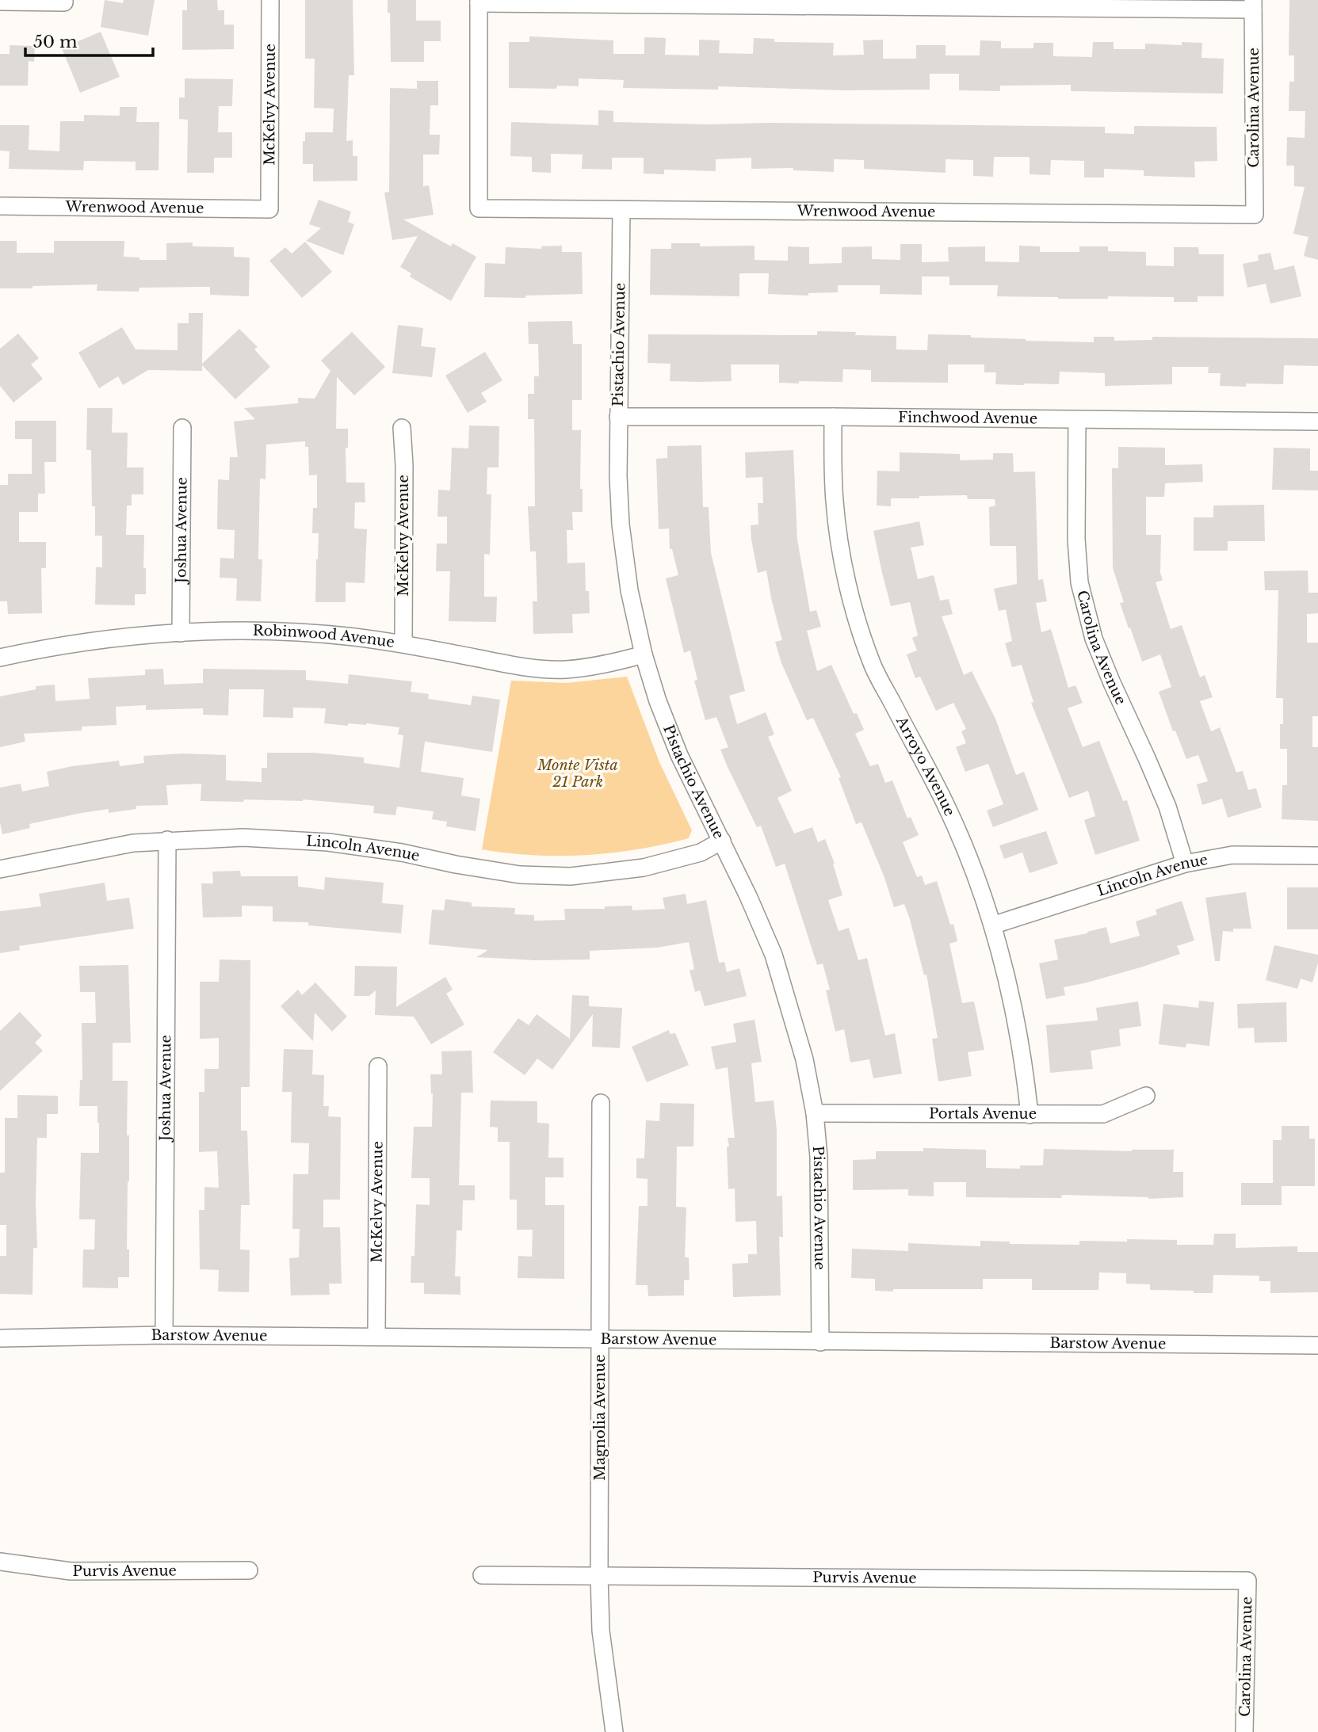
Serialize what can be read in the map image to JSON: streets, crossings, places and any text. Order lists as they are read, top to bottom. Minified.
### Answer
{"streets":{"street":["McKelvy Avenue","Carolina Avenue","Wrenwood Avenue","Pistachio Avenue","Finchwood Avenue","Joshua Avenue","Robinwood Avenue","Arroyo Avenue","Lincoln Avenue","Portals Avenue","Barstow Avenue","Magnolia Avenue","Purvis Avenue"]},"crossings":[["McKelvy Avenue","Wrenwood Avenue"],["McKelvy Avenue","Robinwood Avenue"],["McKelvy Avenue","Barstow Avenue"],["Carolina Avenue","Wrenwood Avenue"],["Carolina Avenue","Finchwood Avenue"],["Carolina Avenue","Lincoln Avenue"],["Carolina Avenue","Purvis Avenue"],["Wrenwood Avenue","Pistachio Avenue"],["Pistachio Avenue","Finchwood Avenue"],["Pistachio Avenue","Robinwood Avenue"],["Pistachio Avenue","Lincoln Avenue"],["Pistachio Avenue","Portals Avenue"],["Pistachio Avenue","Barstow Avenue"],["Finchwood Avenue","Arroyo Avenue"],["Joshua Avenue","Robinwood Avenue"],["Joshua Avenue","Lincoln Avenue"],["Joshua Avenue","Barstow Avenue"],["Arroyo Avenue","Lincoln Avenue"],["Arroyo Avenue","Portals Avenue"],["Barstow Avenue","Magnolia Avenue"],["Magnolia Avenue","Purvis Avenue"]],"parks":["Monte Vista 21 Park"],"scale_bar":"50 m"}
